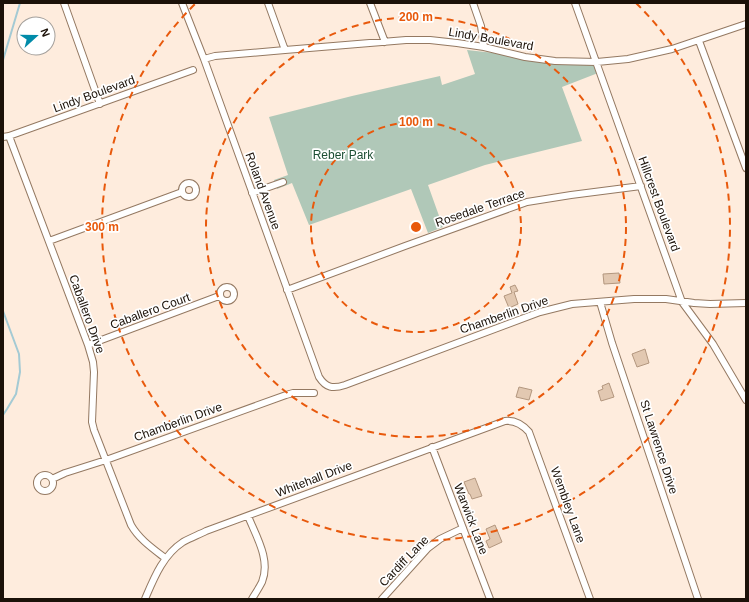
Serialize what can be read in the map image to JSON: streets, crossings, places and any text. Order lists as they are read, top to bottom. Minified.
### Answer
{"streets":{"street":["Lindy Boulevard","Roland Avenue","Hillcrest Boulevard","Rosedale Terrace","Caballero Court","Caballero Drive","Chamberlin Drive","St Lawrence Drive","Whitehall Drive","Wembley Lane","Warwick Lane","Cardiff Lane"]},"crossings":[["Lindy Boulevard","Roland Avenue"],["Lindy Boulevard","Hillcrest Boulevard"],["Lindy Boulevard","Caballero Drive"],["Roland Avenue","Rosedale Terrace"],["Roland Avenue","Chamberlin Drive"],["Hillcrest Boulevard","Rosedale Terrace"],["Hillcrest Boulevard","Chamberlin Drive"],["Caballero Court","Caballero Drive"],["Caballero Drive","Chamberlin Drive"],["Caballero Drive","Whitehall Drive"],["Chamberlin Drive","St Lawrence Drive"],["Whitehall Drive","Wembley Lane"],["Whitehall Drive","Warwick Lane"],["Warwick Lane","Cardiff Lane"]],"parks":["Reber Park"],"north":"right","rings":["200 m","100 m","300 m"]}
